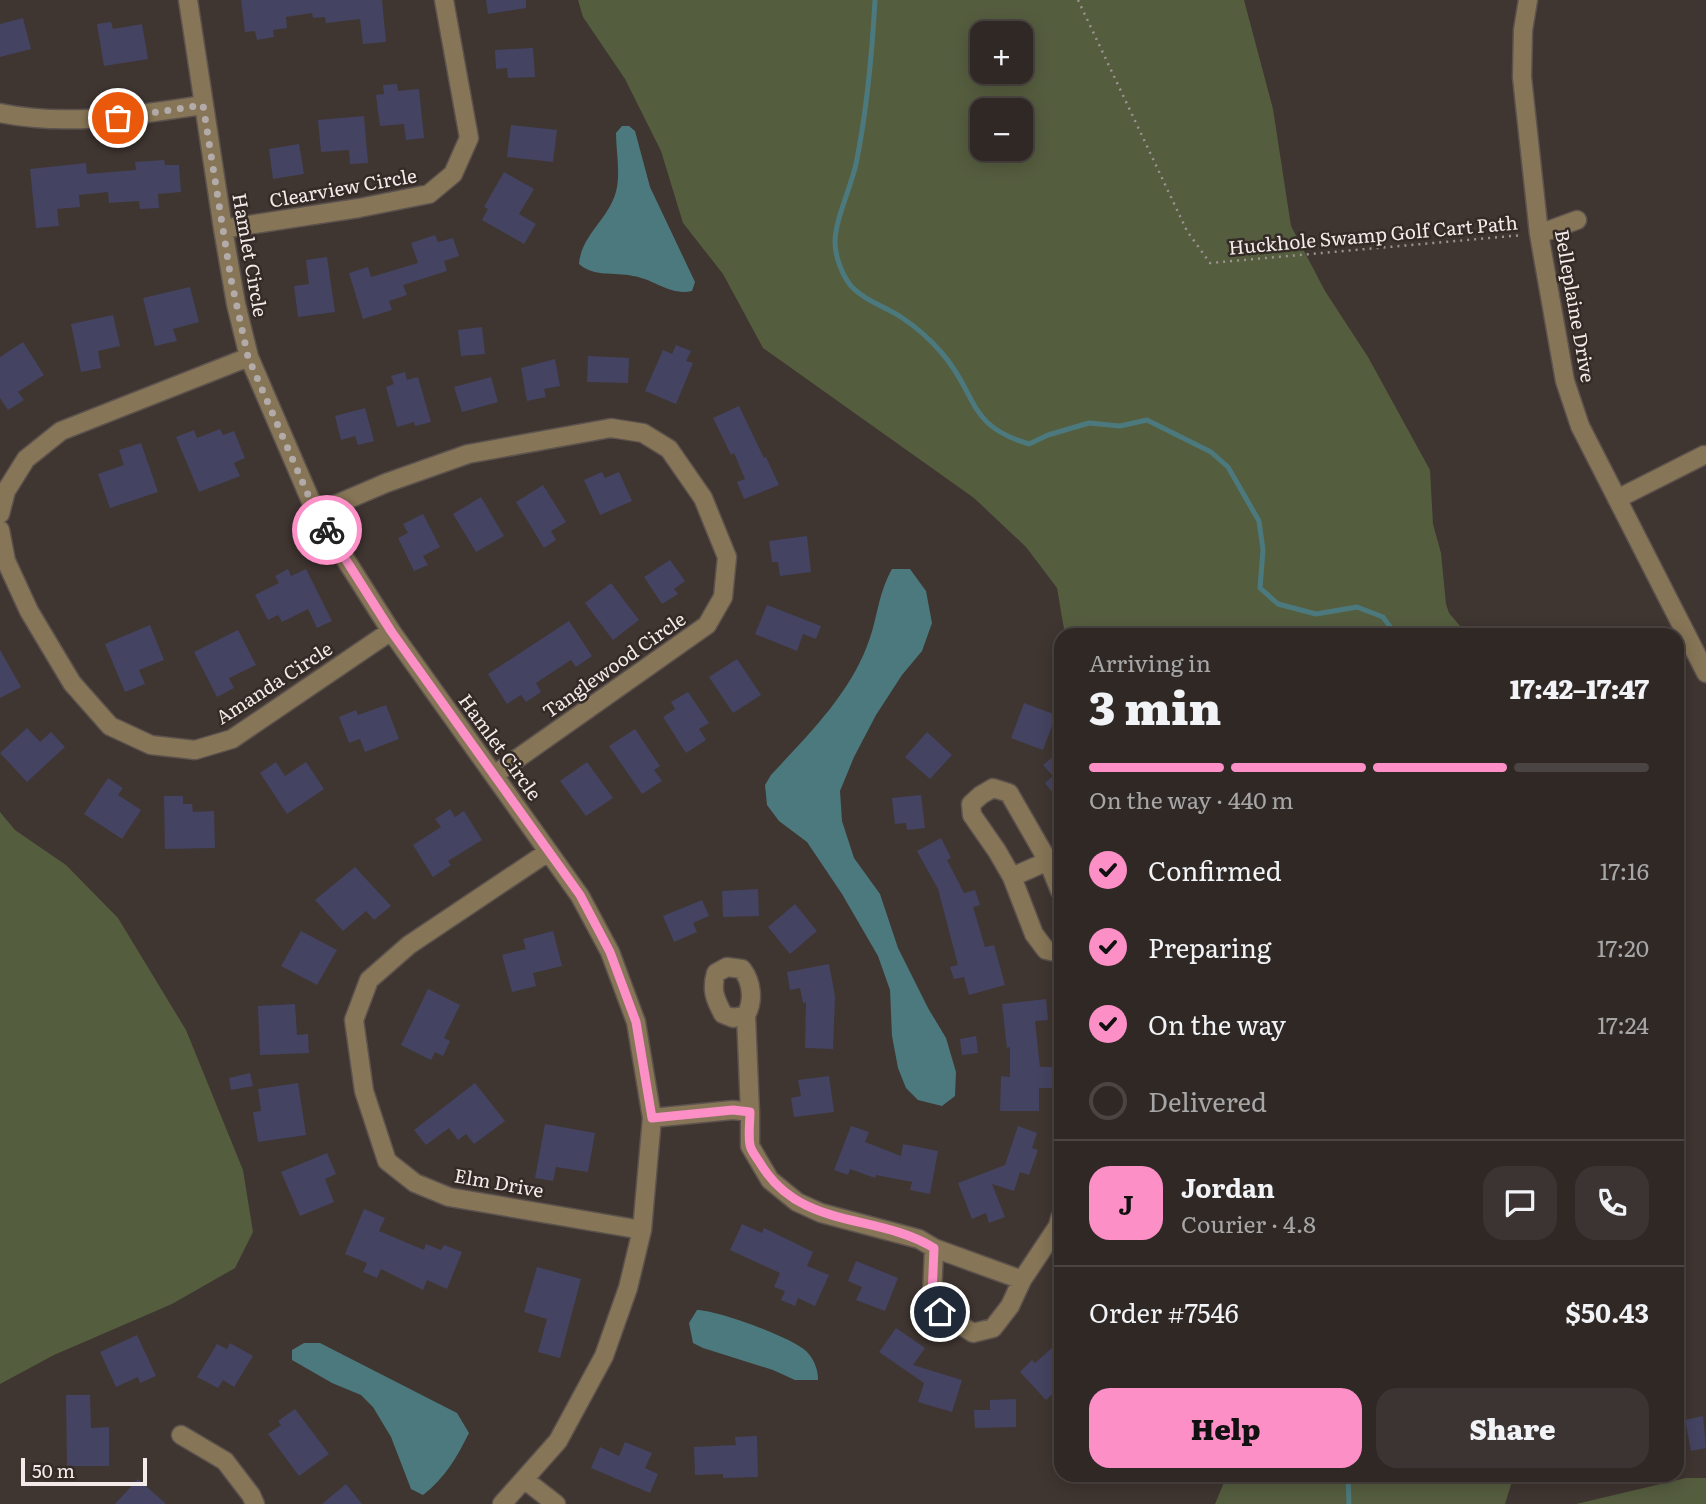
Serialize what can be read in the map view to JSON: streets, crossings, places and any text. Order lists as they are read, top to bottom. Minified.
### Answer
{"streets":{"street":["Clearview Circle","Hamlet Circle","Belleplaine Drive","Tanglewood Circle","Amanda Circle","Elm Drive"],"path":["Huckhole Swamp Golf Cart Path"]},"crossings":[["Clearview Circle","Hamlet Circle"],["Huckhole Swamp Golf Cart Path","Belleplaine Drive"],["Hamlet Circle","Tanglewood Circle"],["Hamlet Circle","Amanda Circle"],["Hamlet Circle","Elm Drive"]],"scale_bar":"50 m","page":{"map_buttons":["+","−"],"heading":["3 min","Arriving in","17:42–17:47"],"panel":["Jordan","Courier · 4.8","Order #7546","$50.43"],"bar":"On the way · 440 m","list":[["Confirmed","17:16"],["Preparing","17:20"],["On the way","17:24"],"Delivered"],"round":"J","buttons":["Help","Share"],"scale":"50 m"}}
